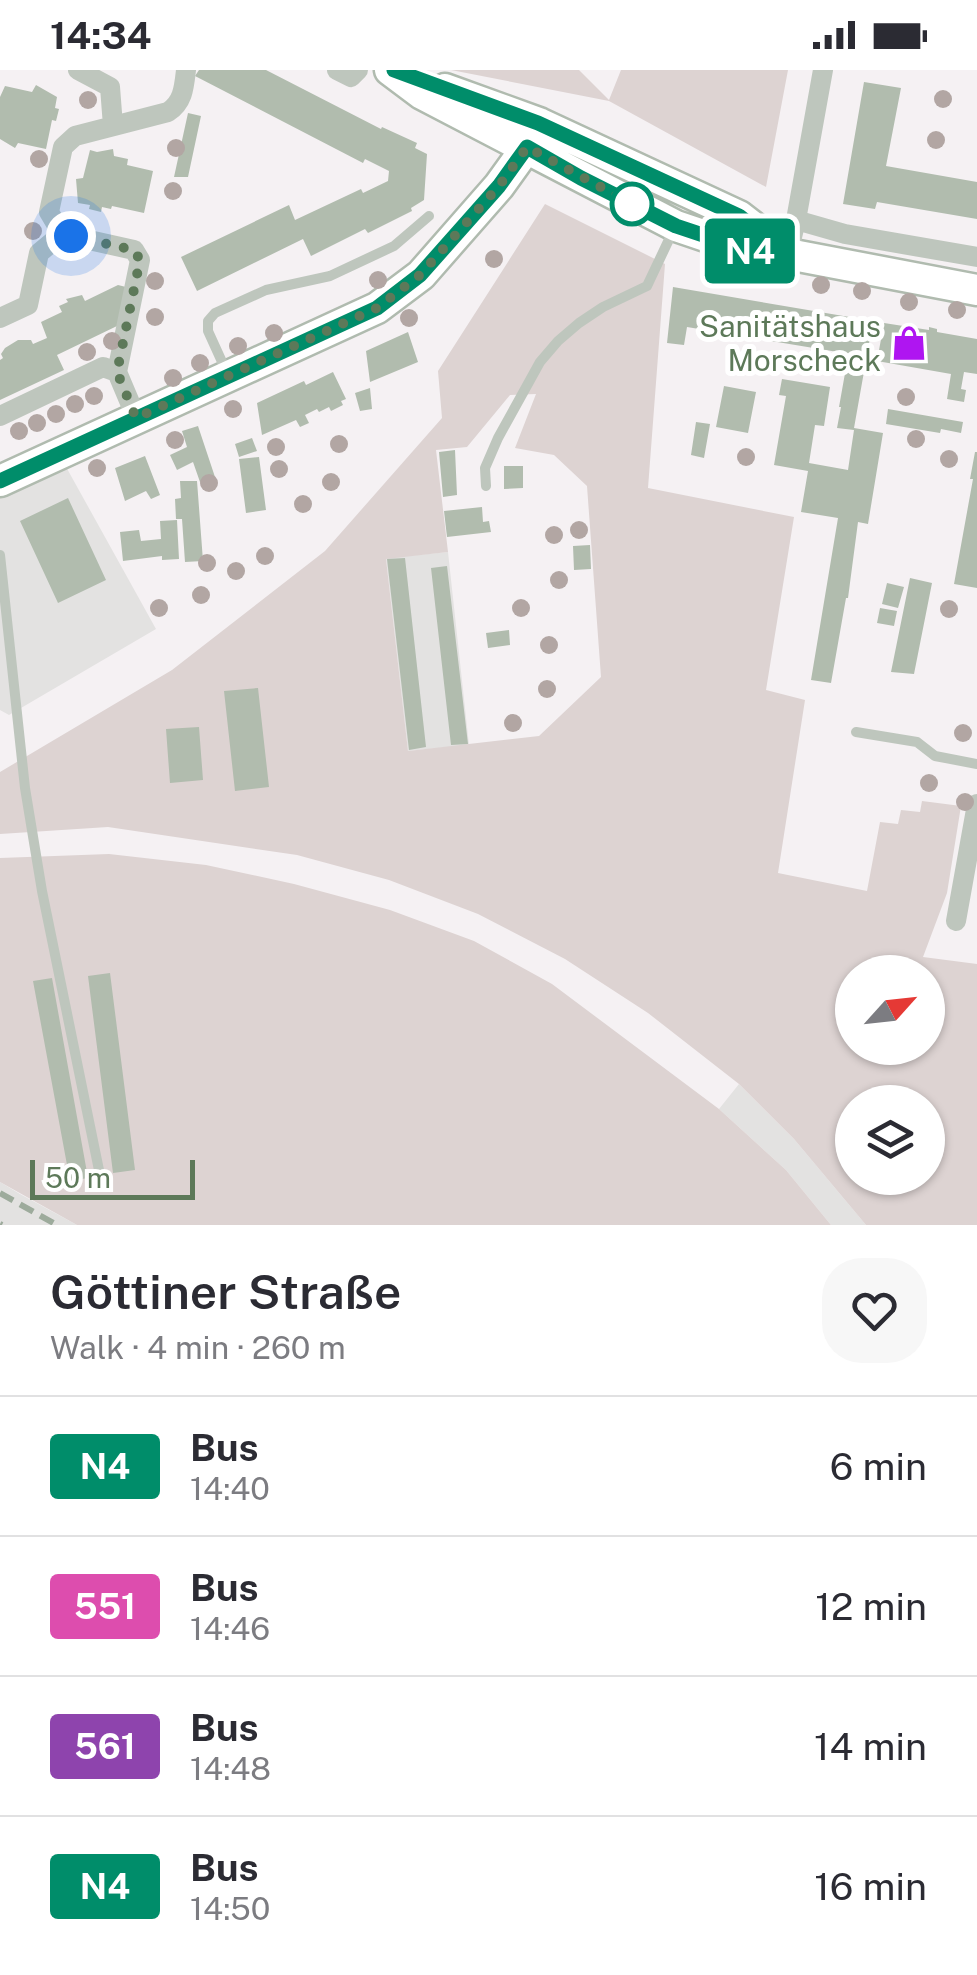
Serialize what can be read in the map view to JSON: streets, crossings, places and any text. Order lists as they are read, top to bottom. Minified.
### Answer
{"places":{"shop":["Sanitätshaus Morscheck"]},"lines":["bus line N4"],"scale_bar":"50 m","north":"top right","page":{"status":"14:34","on_map":"N4","scale":"50 m","heading":["Göttiner Straße","Walk · 4 min · 260 m"],"list":[{"mark":"N4","name":"Bus","note":"14:40","value":"6 min"},{"mark":"551","name":"Bus","note":"14:46","value":"12 min"},{"mark":"561","name":"Bus","note":"14:48","value":"14 min"},{"mark":"N4","name":"Bus","note":"14:50","value":"16 min"}]}}
